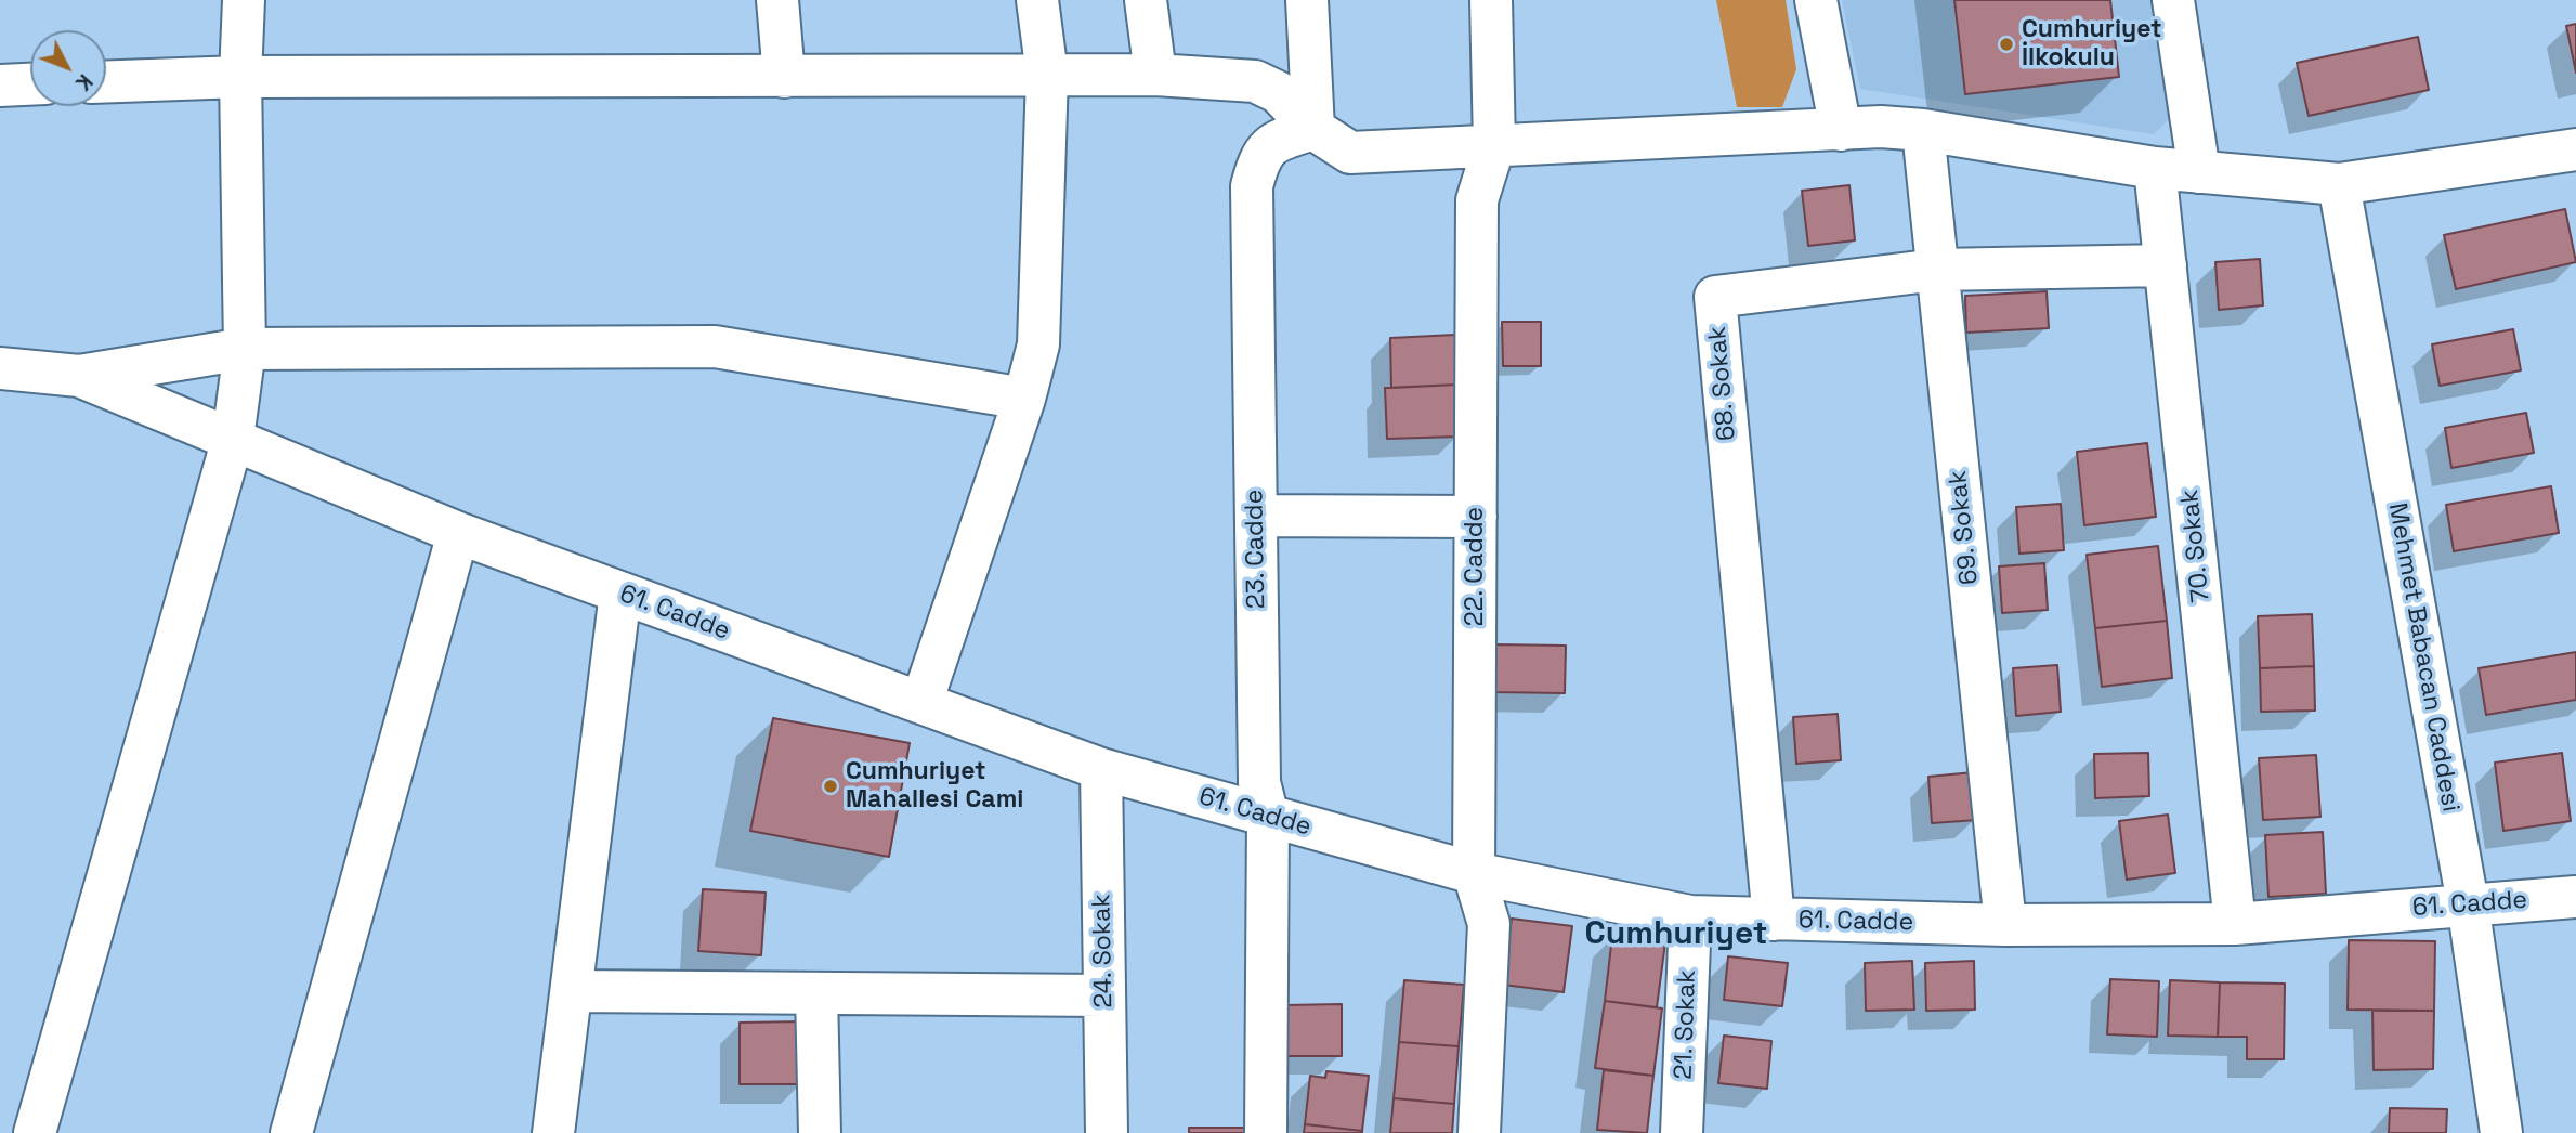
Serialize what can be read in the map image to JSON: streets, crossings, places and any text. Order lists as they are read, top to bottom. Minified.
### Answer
{"streets":{"street":["68. Sokak","69. Sokak","70. Sokak","23. Cadde","22. Cadde","61. Cadde","Mehmet Babacan Caddesi","24. Sokak","21. Sokak"]},"crossings":[["68. Sokak","69. Sokak"],["68. Sokak","70. Sokak"],["68. Sokak","61. Cadde"],["69. Sokak","61. Cadde"],["70. Sokak","61. Cadde"],["23. Cadde","61. Cadde"],["22. Cadde","61. Cadde"],["61. Cadde","Mehmet Babacan Caddesi"],["61. Cadde","24. Sokak"],["61. Cadde","21. Sokak"]],"districts":["Cumhuriyet"],"places":["Cumhuriyet İlkokulu","Cumhuriyet Mahallesi Cami"],"north":"bottom right"}
